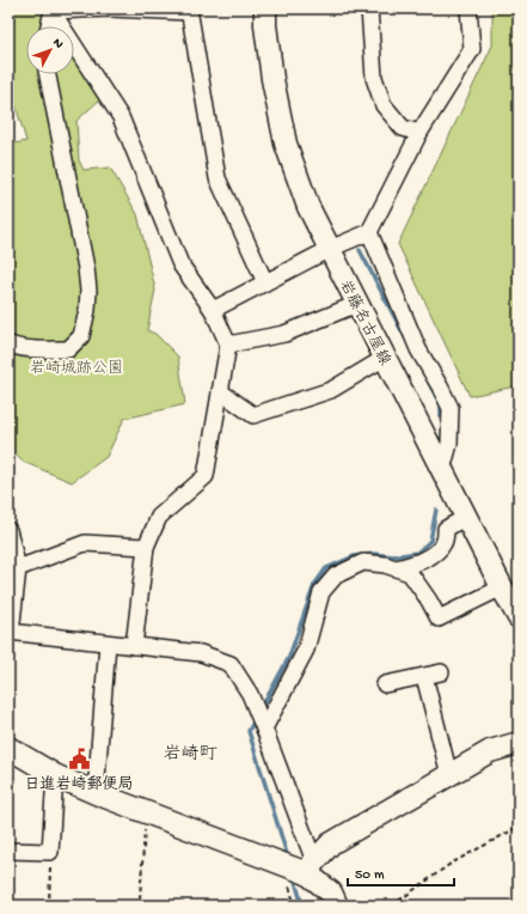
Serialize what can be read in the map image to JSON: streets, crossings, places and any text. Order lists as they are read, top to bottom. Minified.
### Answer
{"streets":{"main road":["岩藤名古屋線"]},"districts":["岩崎町"],"parks":["岩崎城跡公園"],"places":{"public building":["日進岩崎郵便局"]},"scale_bar":"50 m","north":"top right"}
